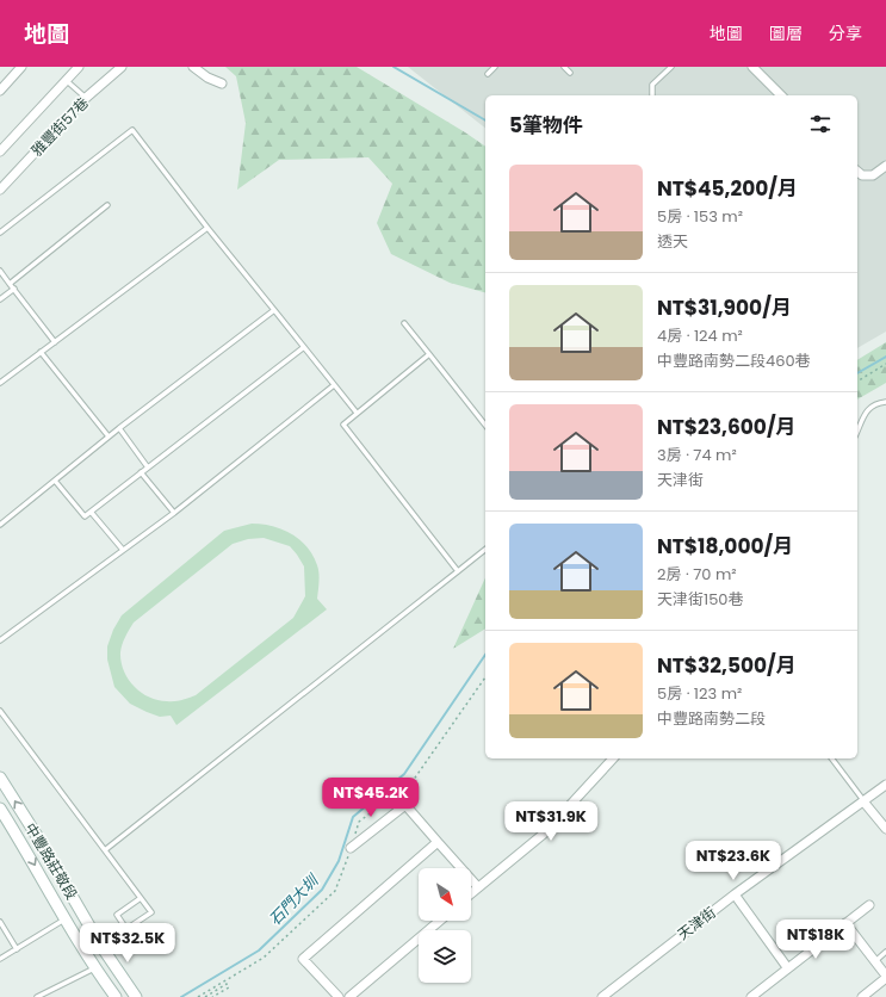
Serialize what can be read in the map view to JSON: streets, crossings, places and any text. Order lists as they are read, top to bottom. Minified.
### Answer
{"streets":{"main road":["中豐路莊敬段"],"street":["雅豐街57巷","天津街"]},"water":["石門大圳"],"north":"bottom right","page":{"header":"地圖","nav":["地圖","圖層","分享"],"heading":"5筆物件","list":[{"name":"NT$45,200/月","note":"5房 · 153 m² · 透天"},{"name":"NT$31,900/月","note":"4房 · 124 m² · 中豐路南勢二段460巷"},{"name":"NT$23,600/月","note":"3房 · 74 m² · 天津街"},{"name":"NT$18,000/月","note":"2房 · 70 m² · 天津街150巷"},{"name":"NT$32,500/月","note":"5房 · 123 m² · 中豐路南勢二段"}],"price":["NT$45.2K","NT$31.9K","NT$23.6K","NT$18K","NT$32.5K"]}}
